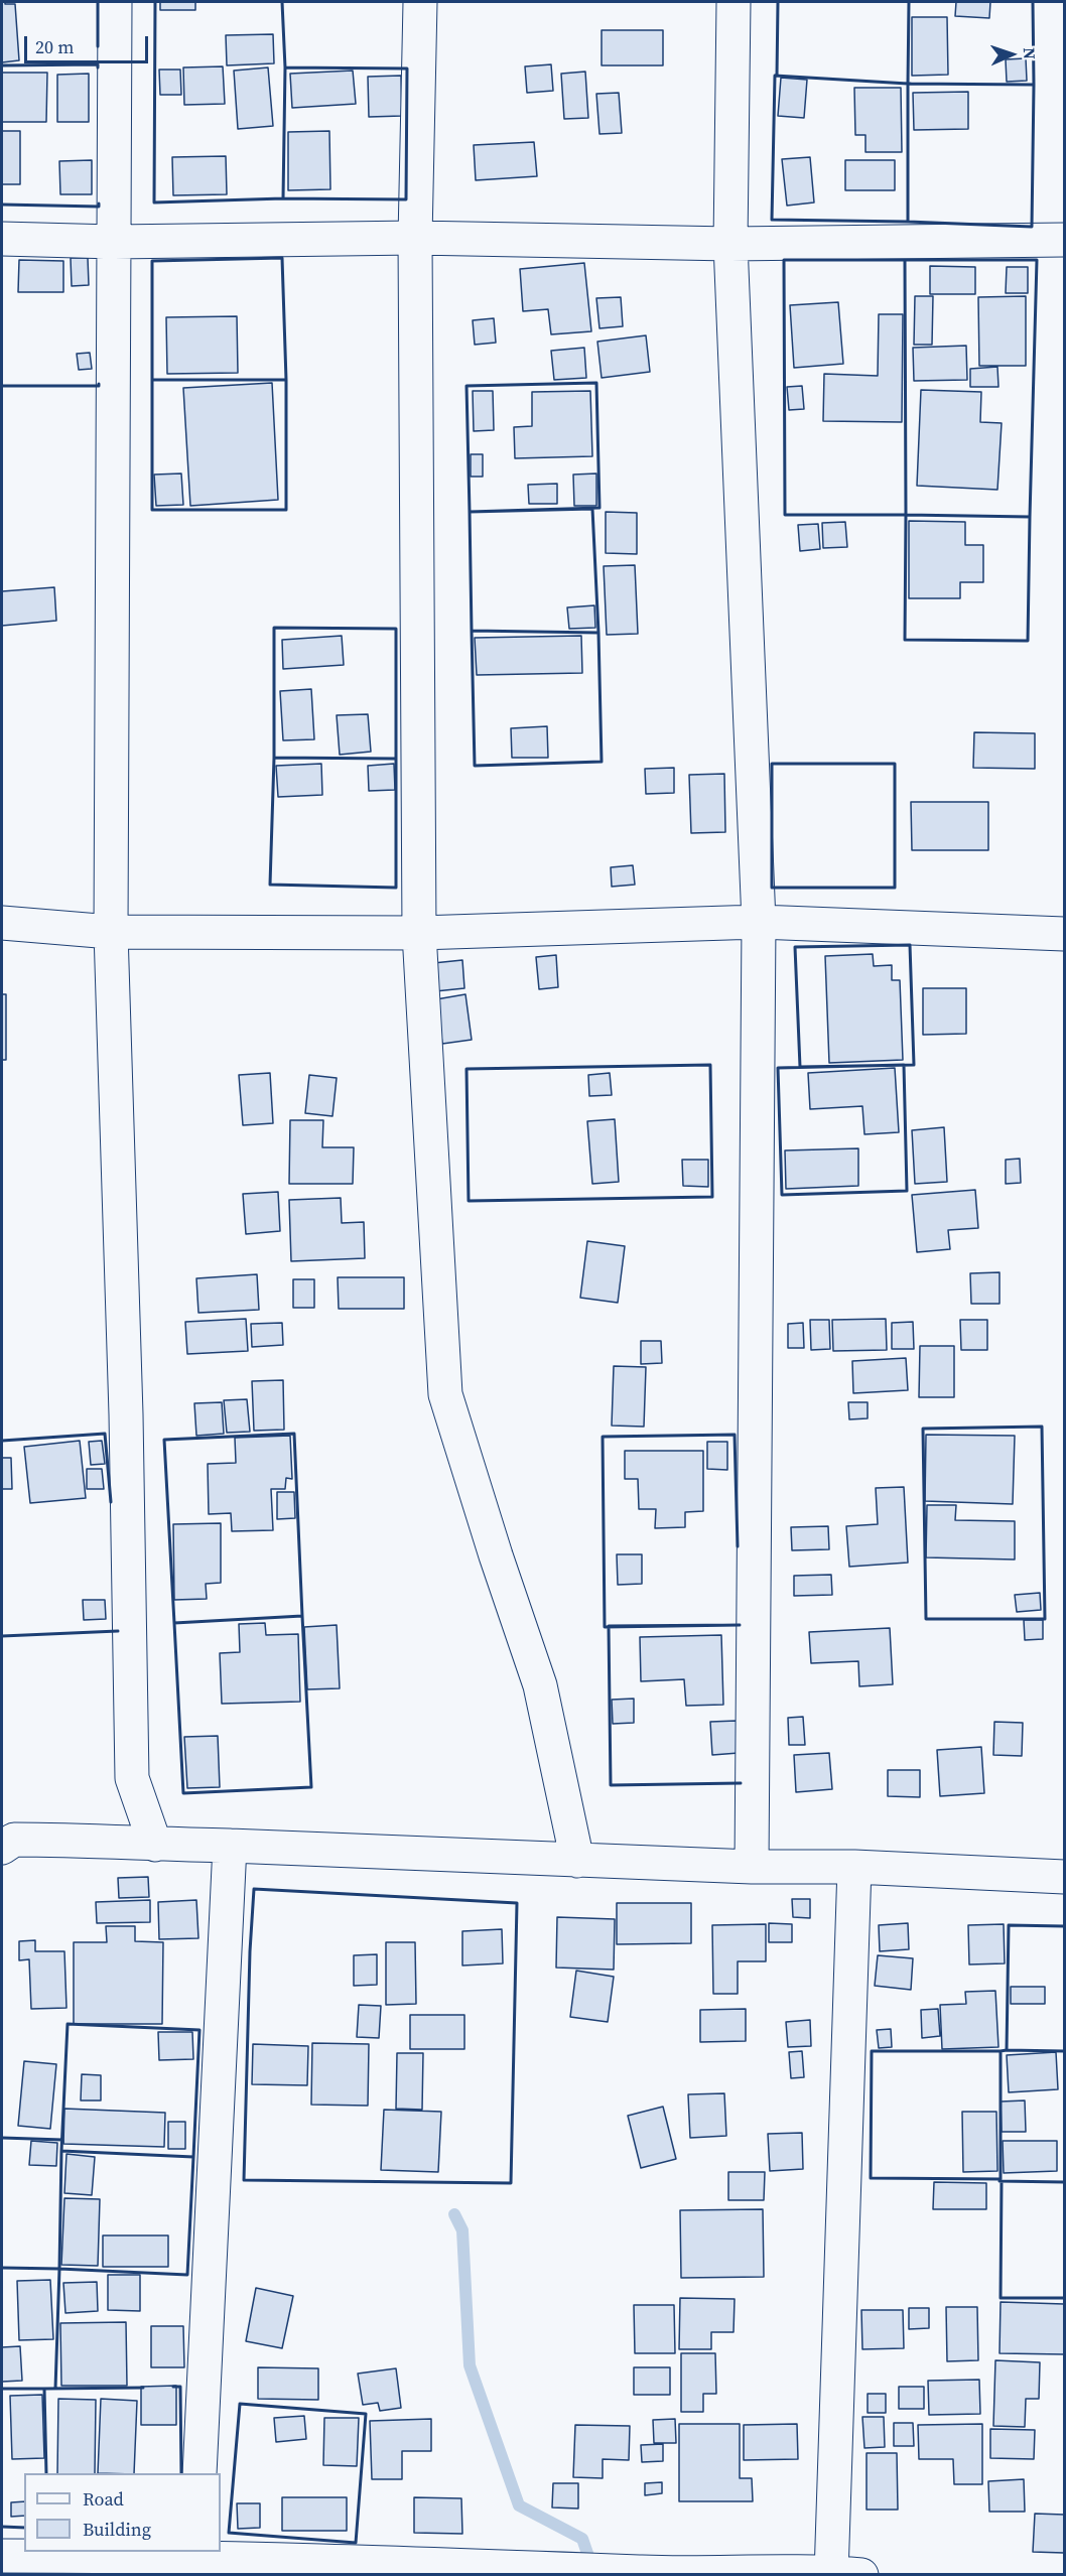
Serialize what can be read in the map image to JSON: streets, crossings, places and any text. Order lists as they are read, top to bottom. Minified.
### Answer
{"legend":["Road","Building"],"scale_bar":"20 m","north":"right"}
